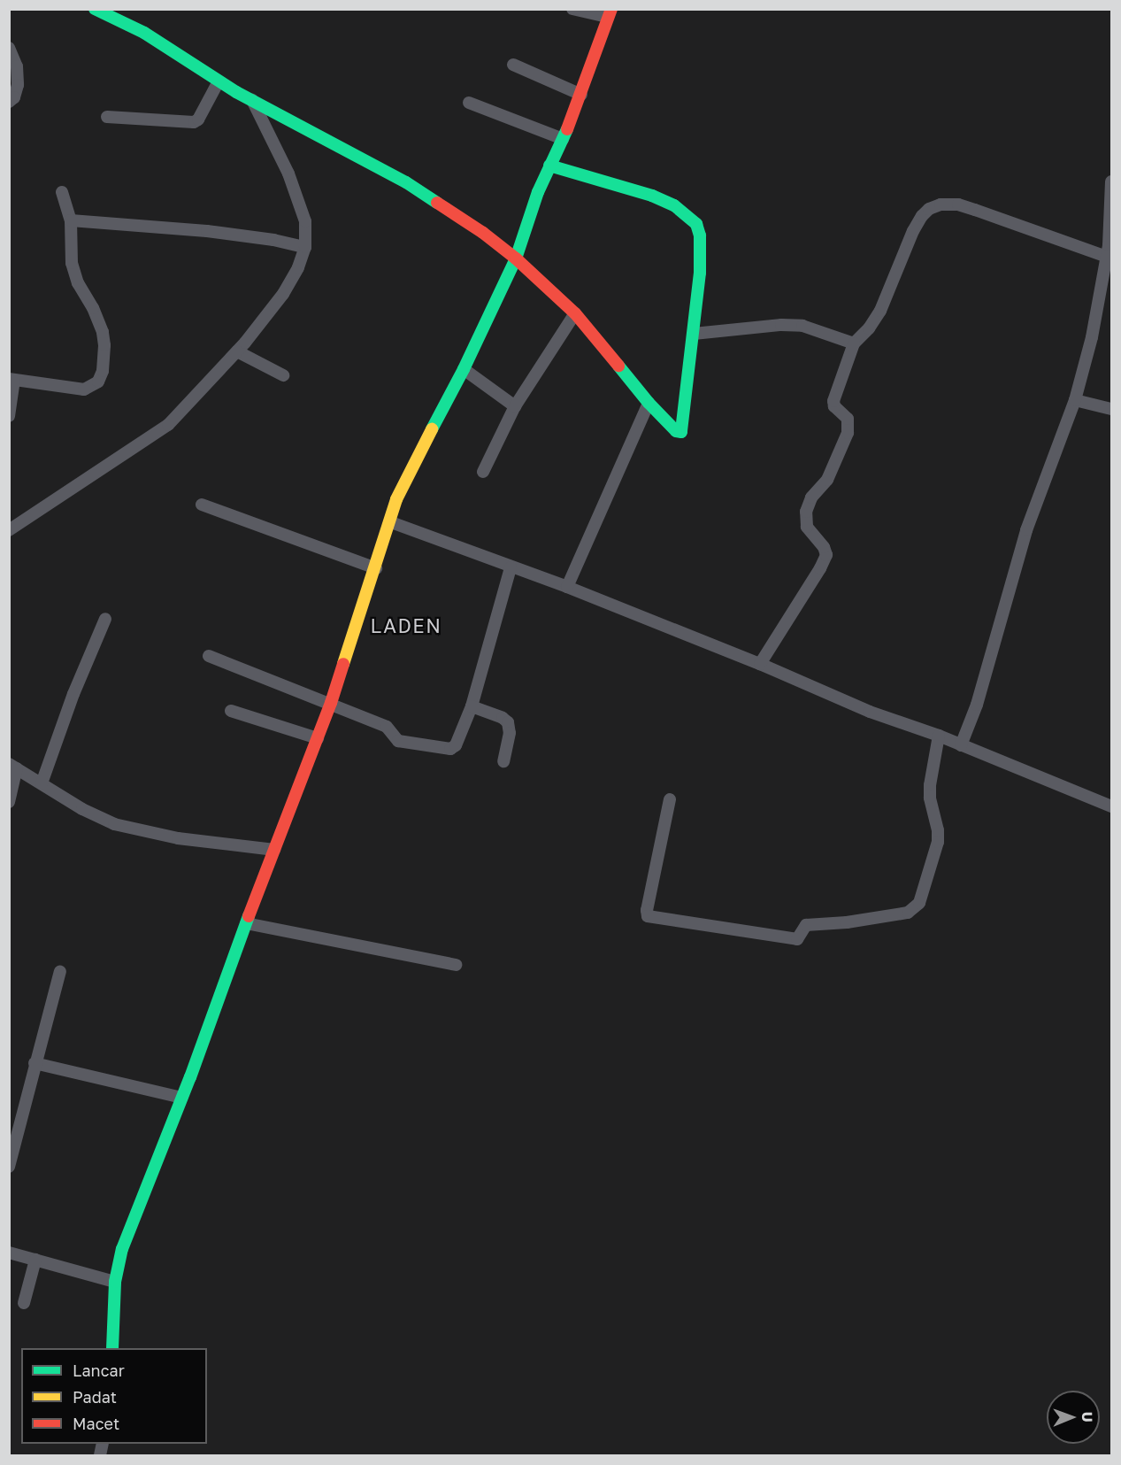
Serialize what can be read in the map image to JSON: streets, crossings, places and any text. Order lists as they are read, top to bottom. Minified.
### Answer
{"districts":["LADEN"],"legend":["Lancar","Padat","Macet"],"north":"right"}
